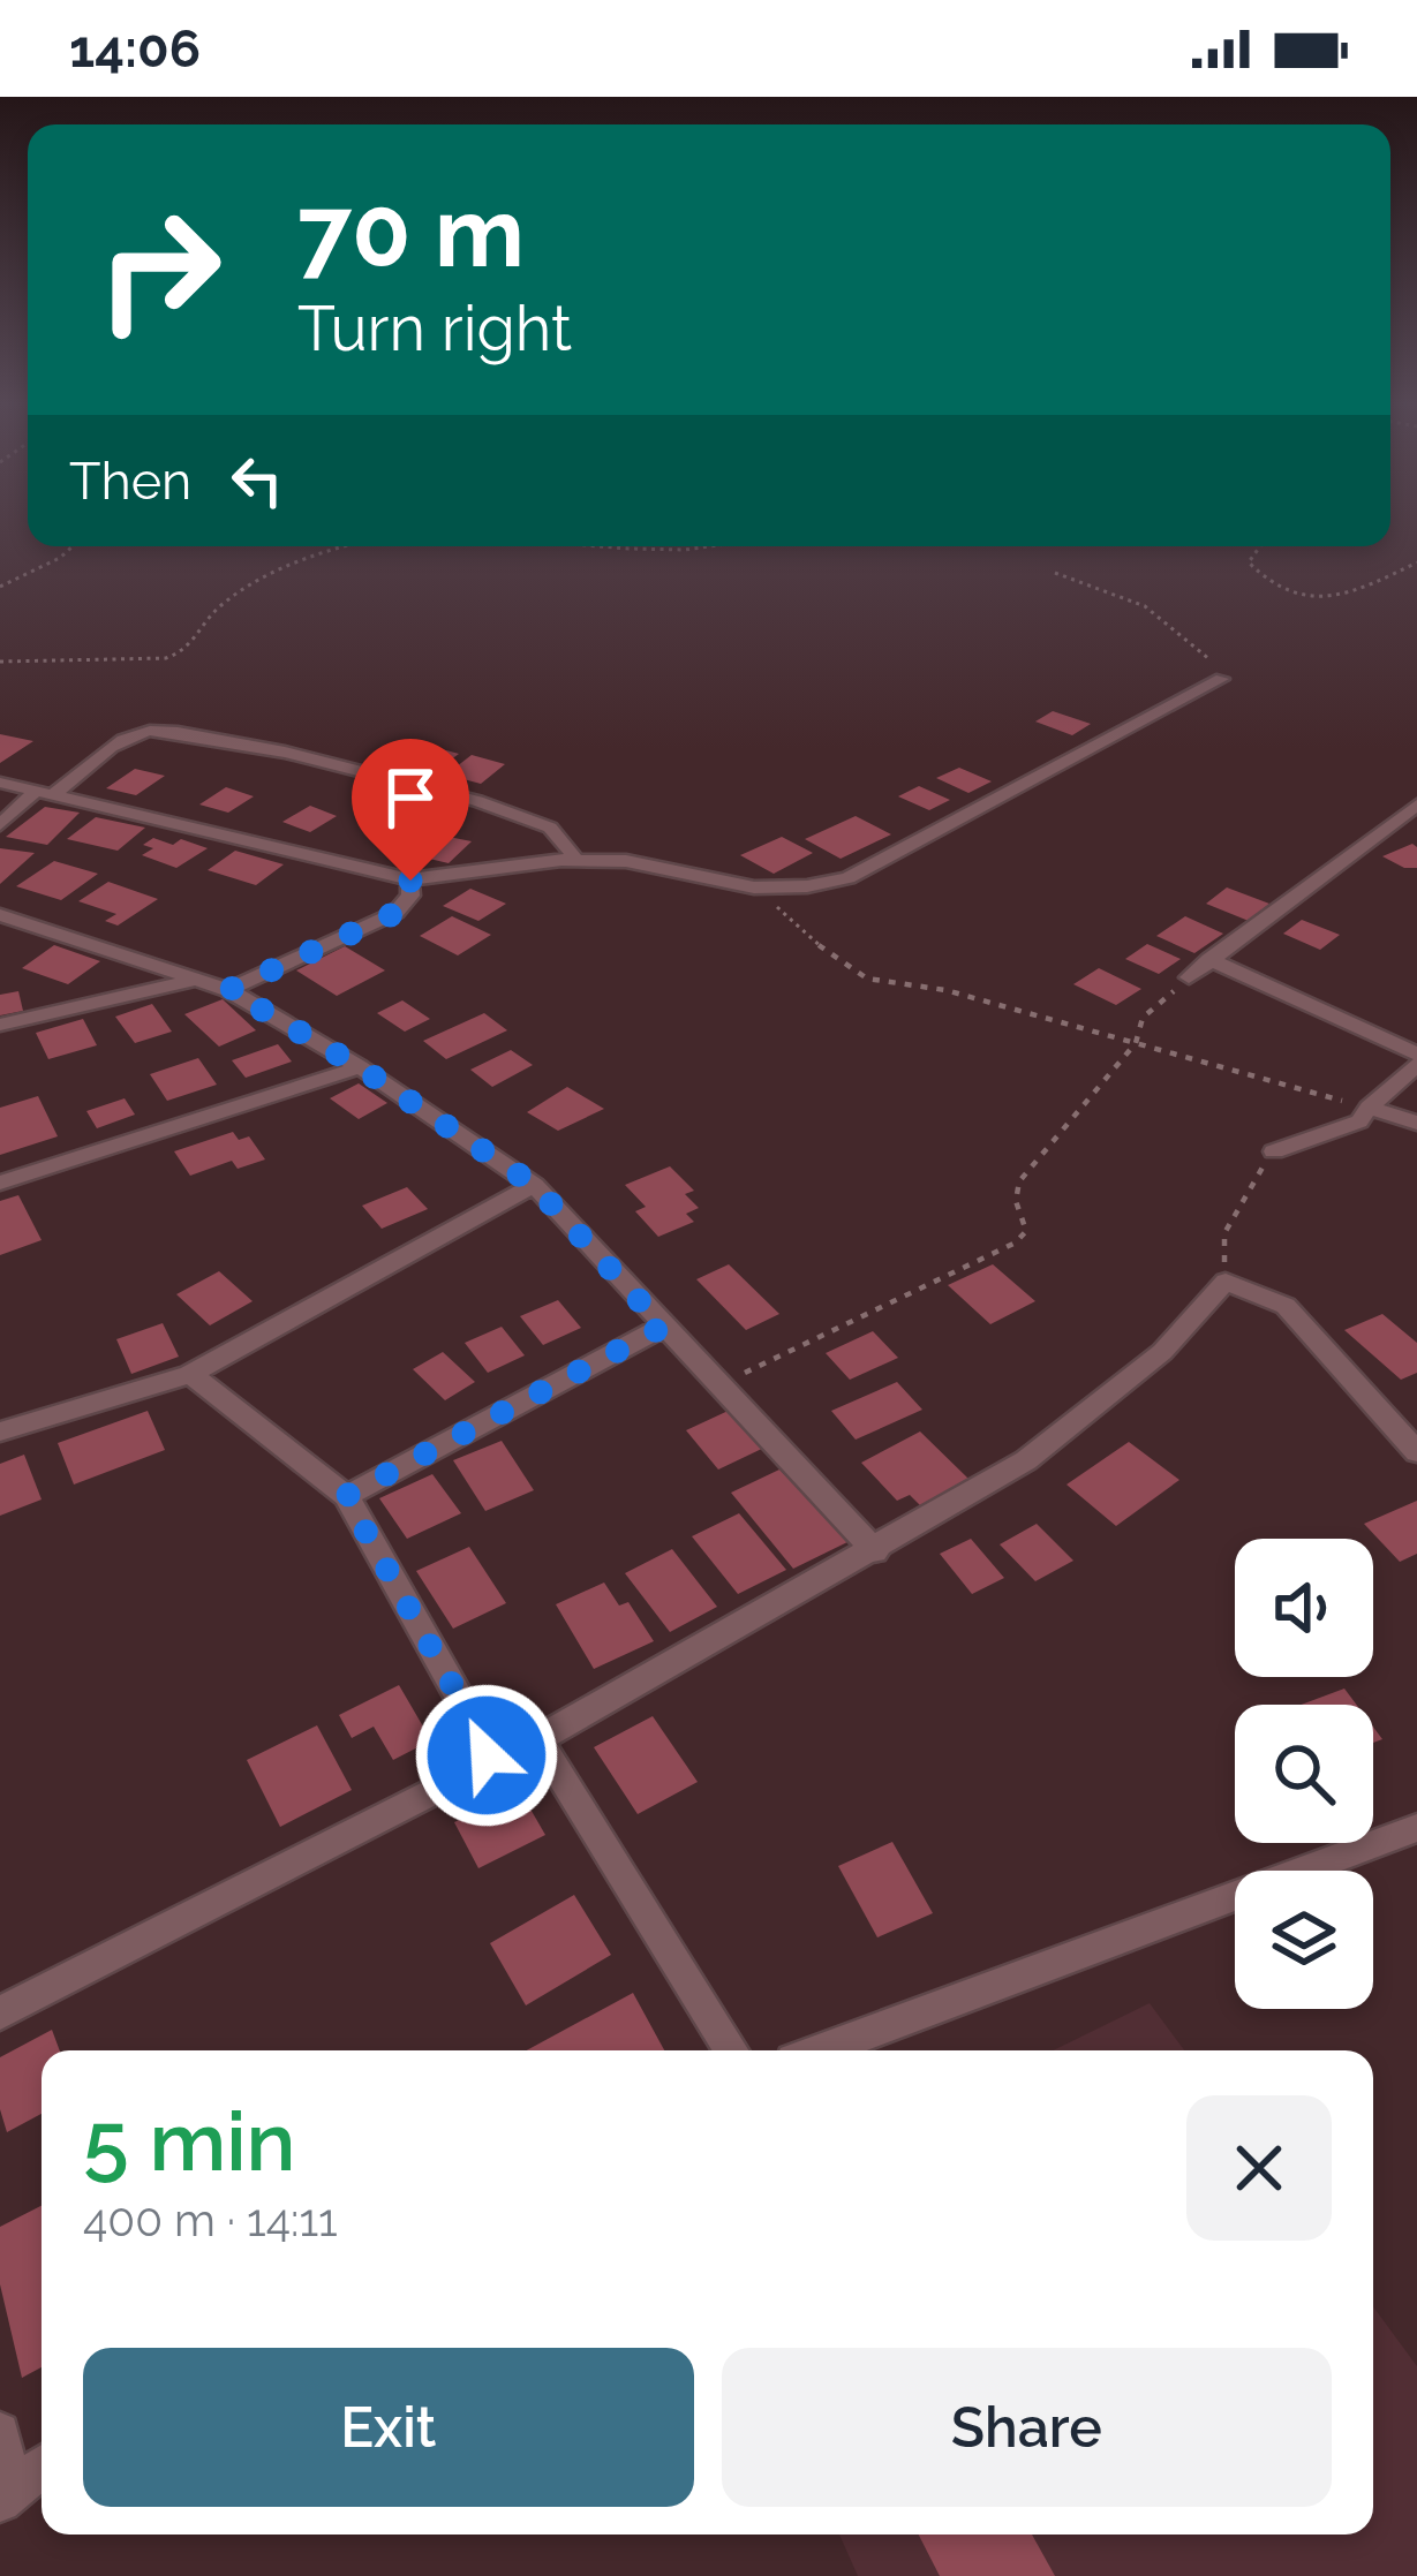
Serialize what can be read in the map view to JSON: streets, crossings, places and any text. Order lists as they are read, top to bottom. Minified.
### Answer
{"page":{"status":"14:06","turn":["70 m","Turn right"],"then":"Then","heading":["5 min","400 m · 14:11"],"buttons":["Exit","Share"]}}
